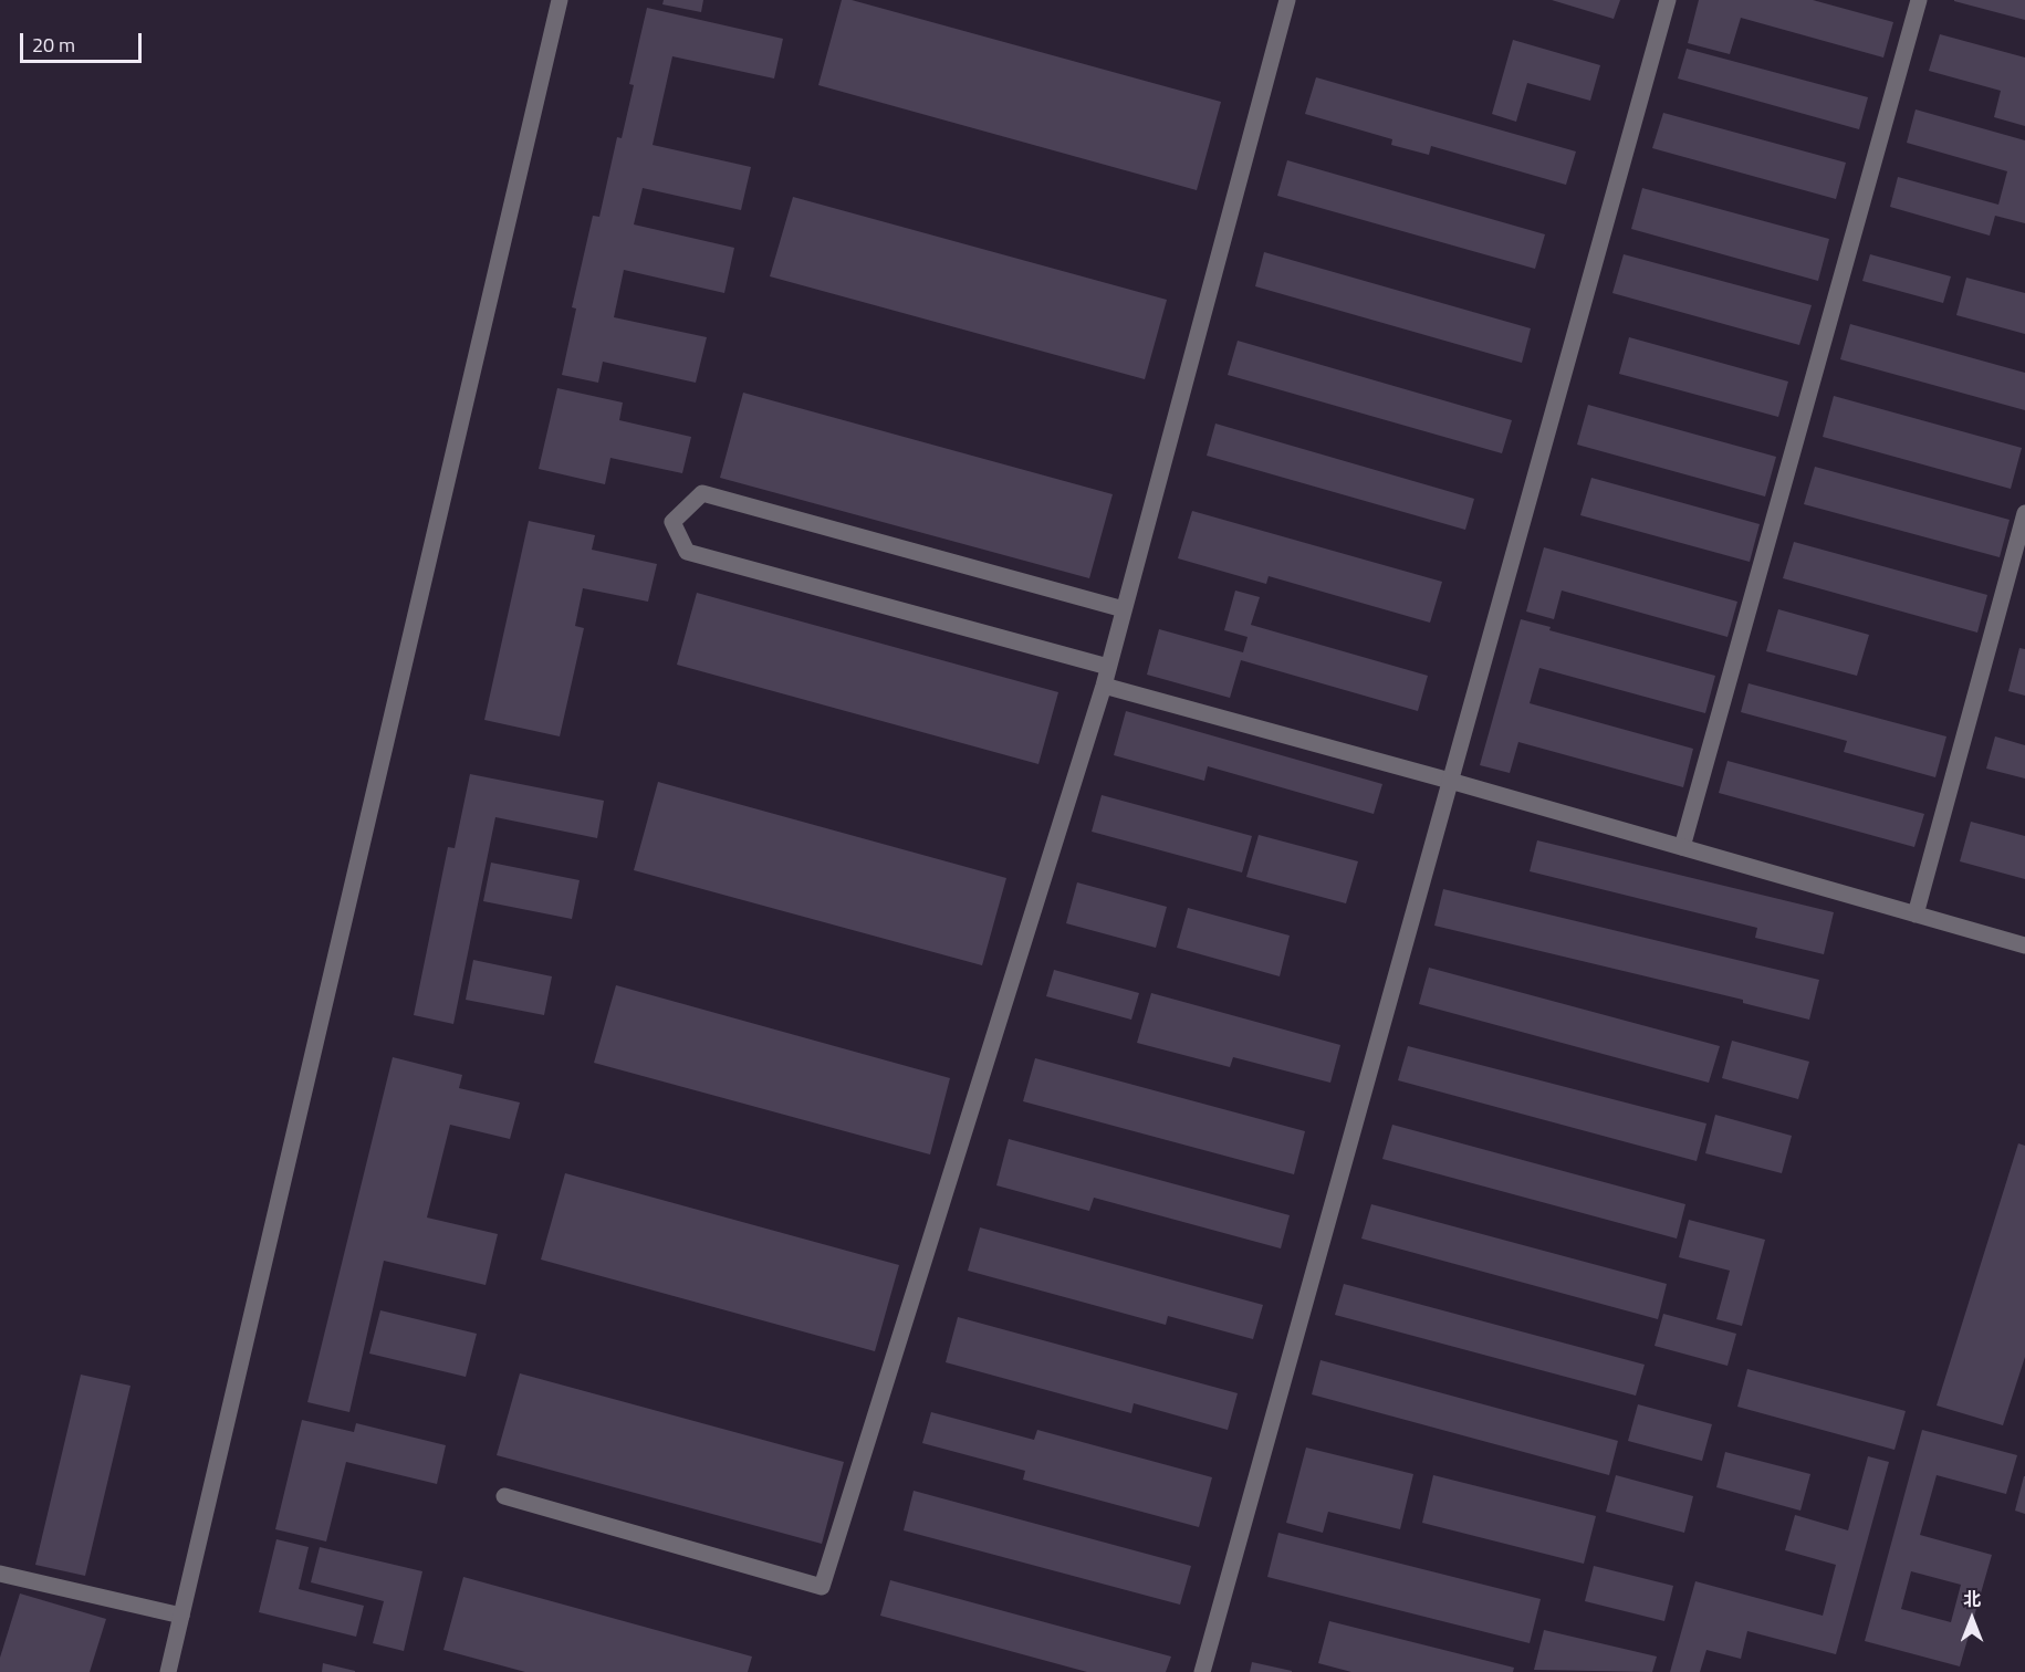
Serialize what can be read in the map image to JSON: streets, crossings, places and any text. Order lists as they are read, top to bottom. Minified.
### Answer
{"scale_bar":"20 m","north":"top"}
